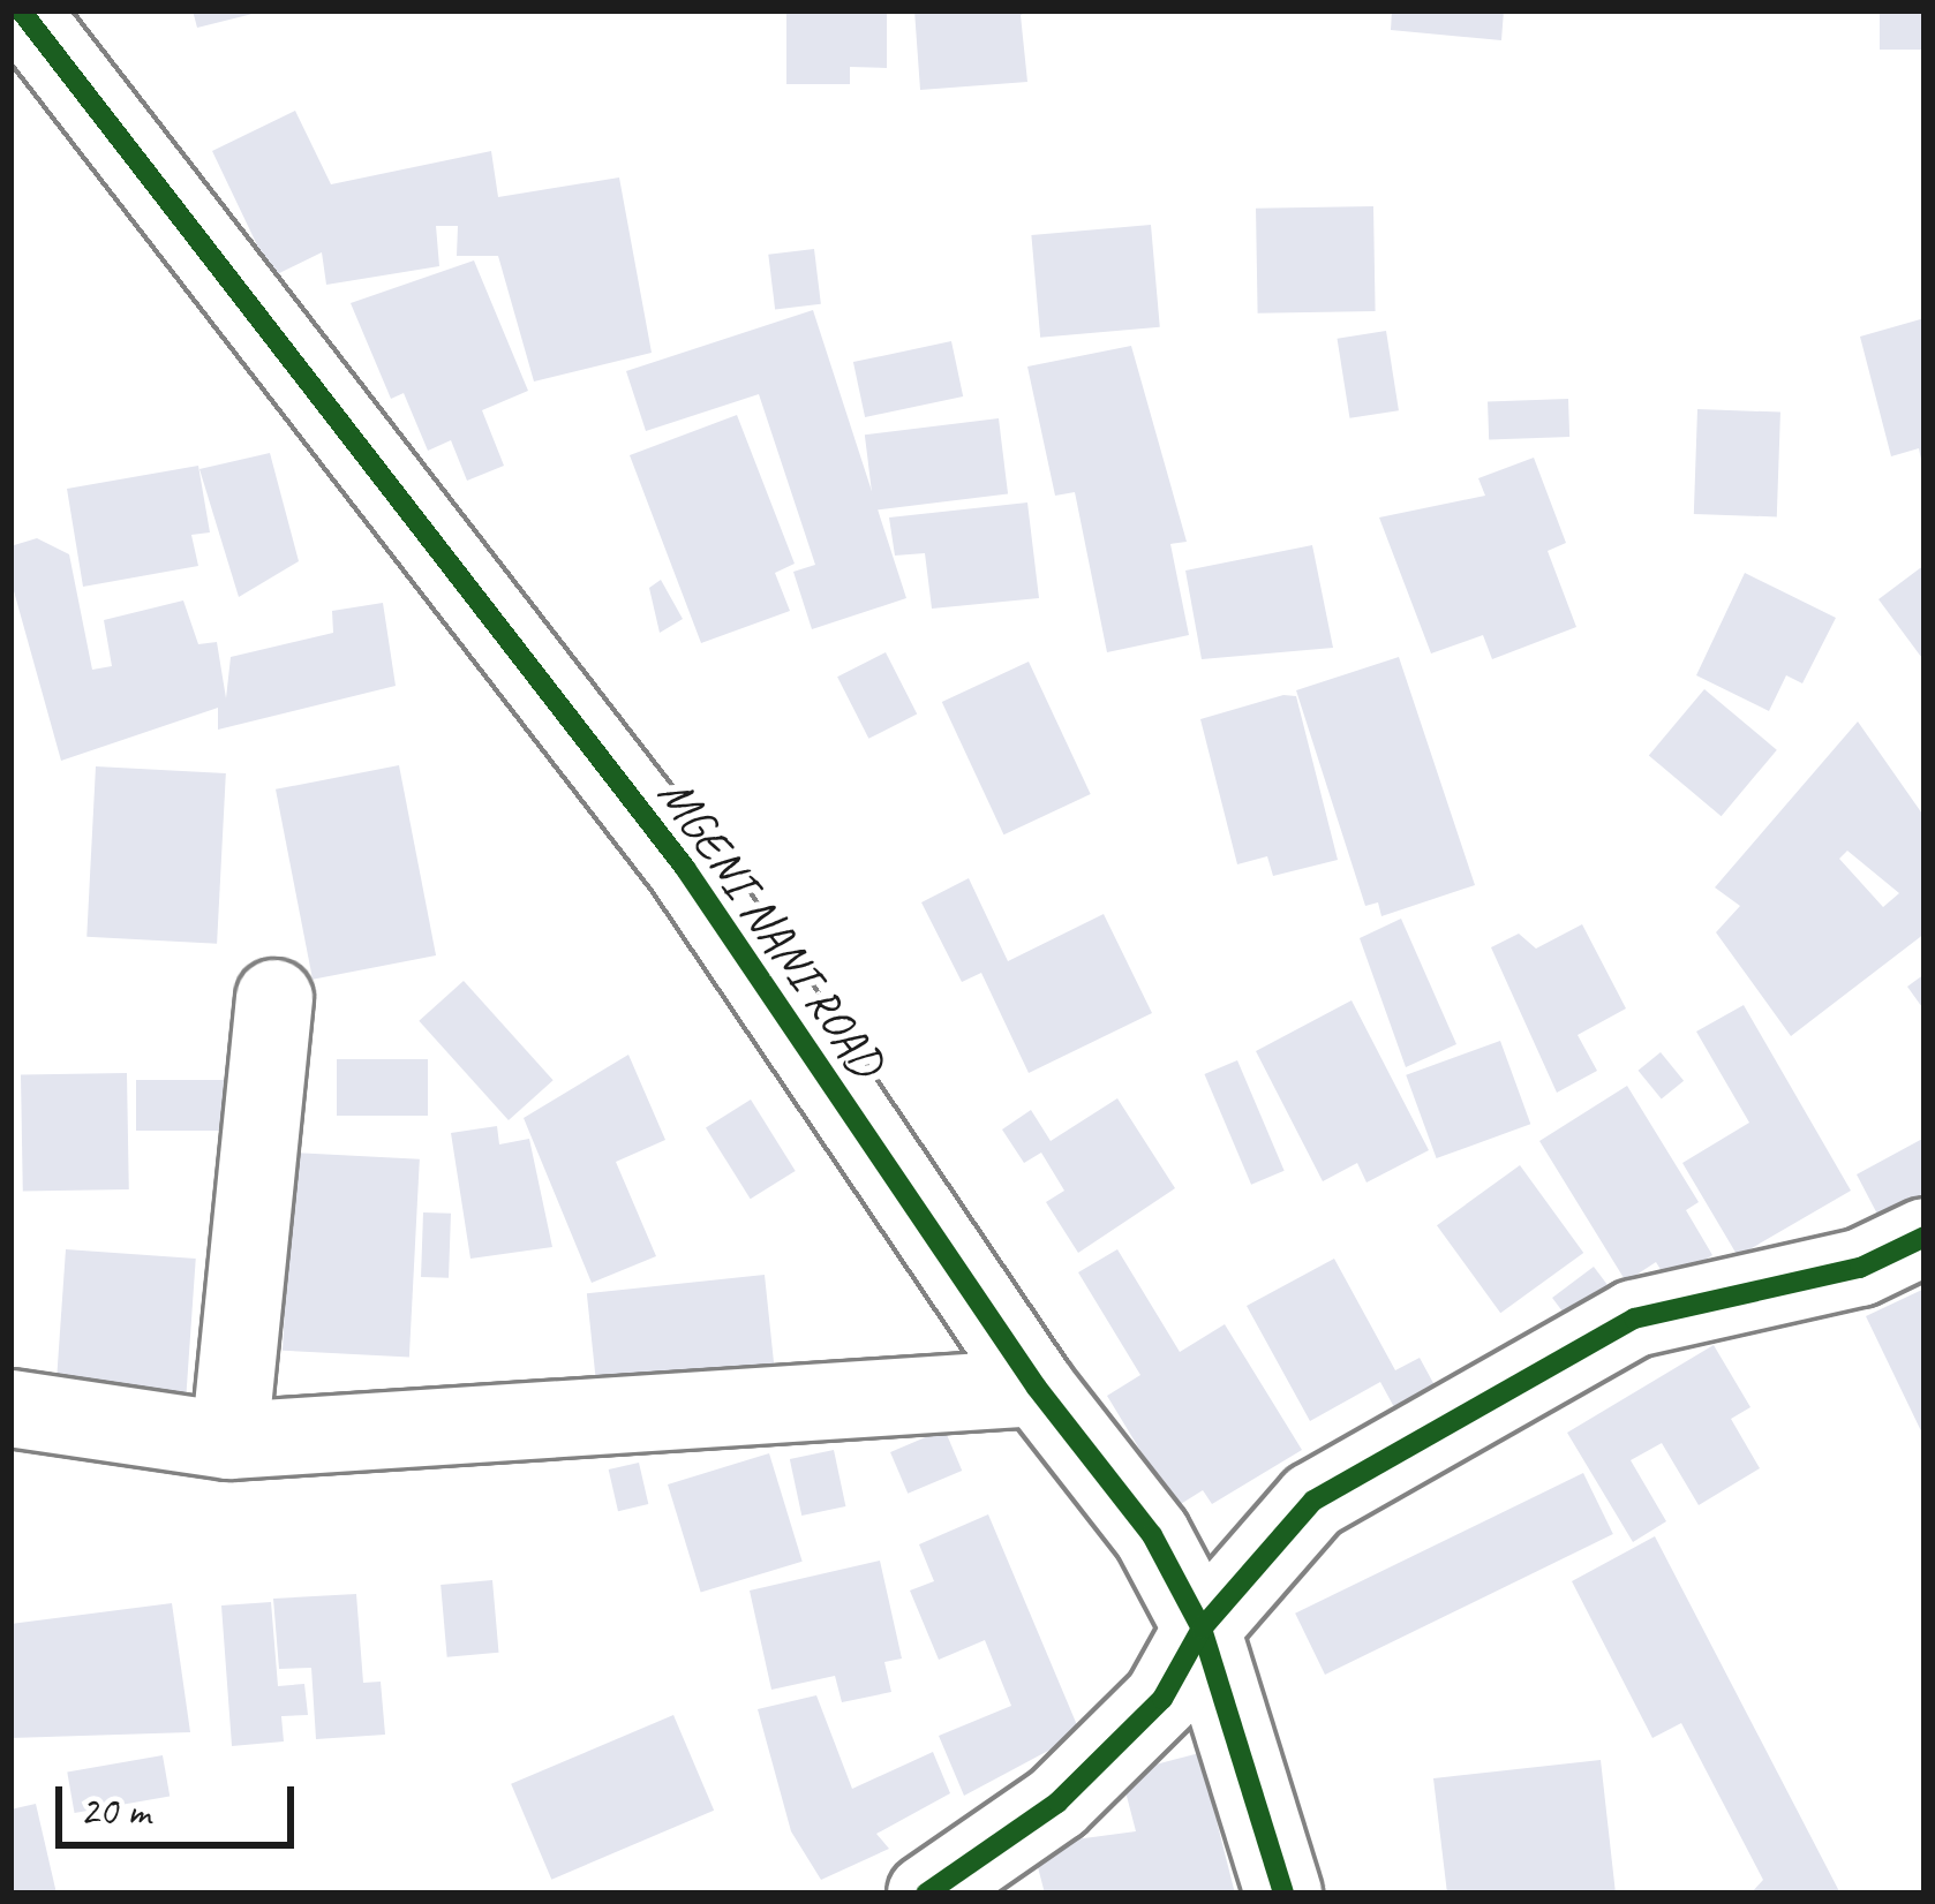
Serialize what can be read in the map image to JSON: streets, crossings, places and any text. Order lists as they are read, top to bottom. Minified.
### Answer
{"streets":{"street":["MGENI NANI ROAD"]},"scale_bar":"20 m"}
